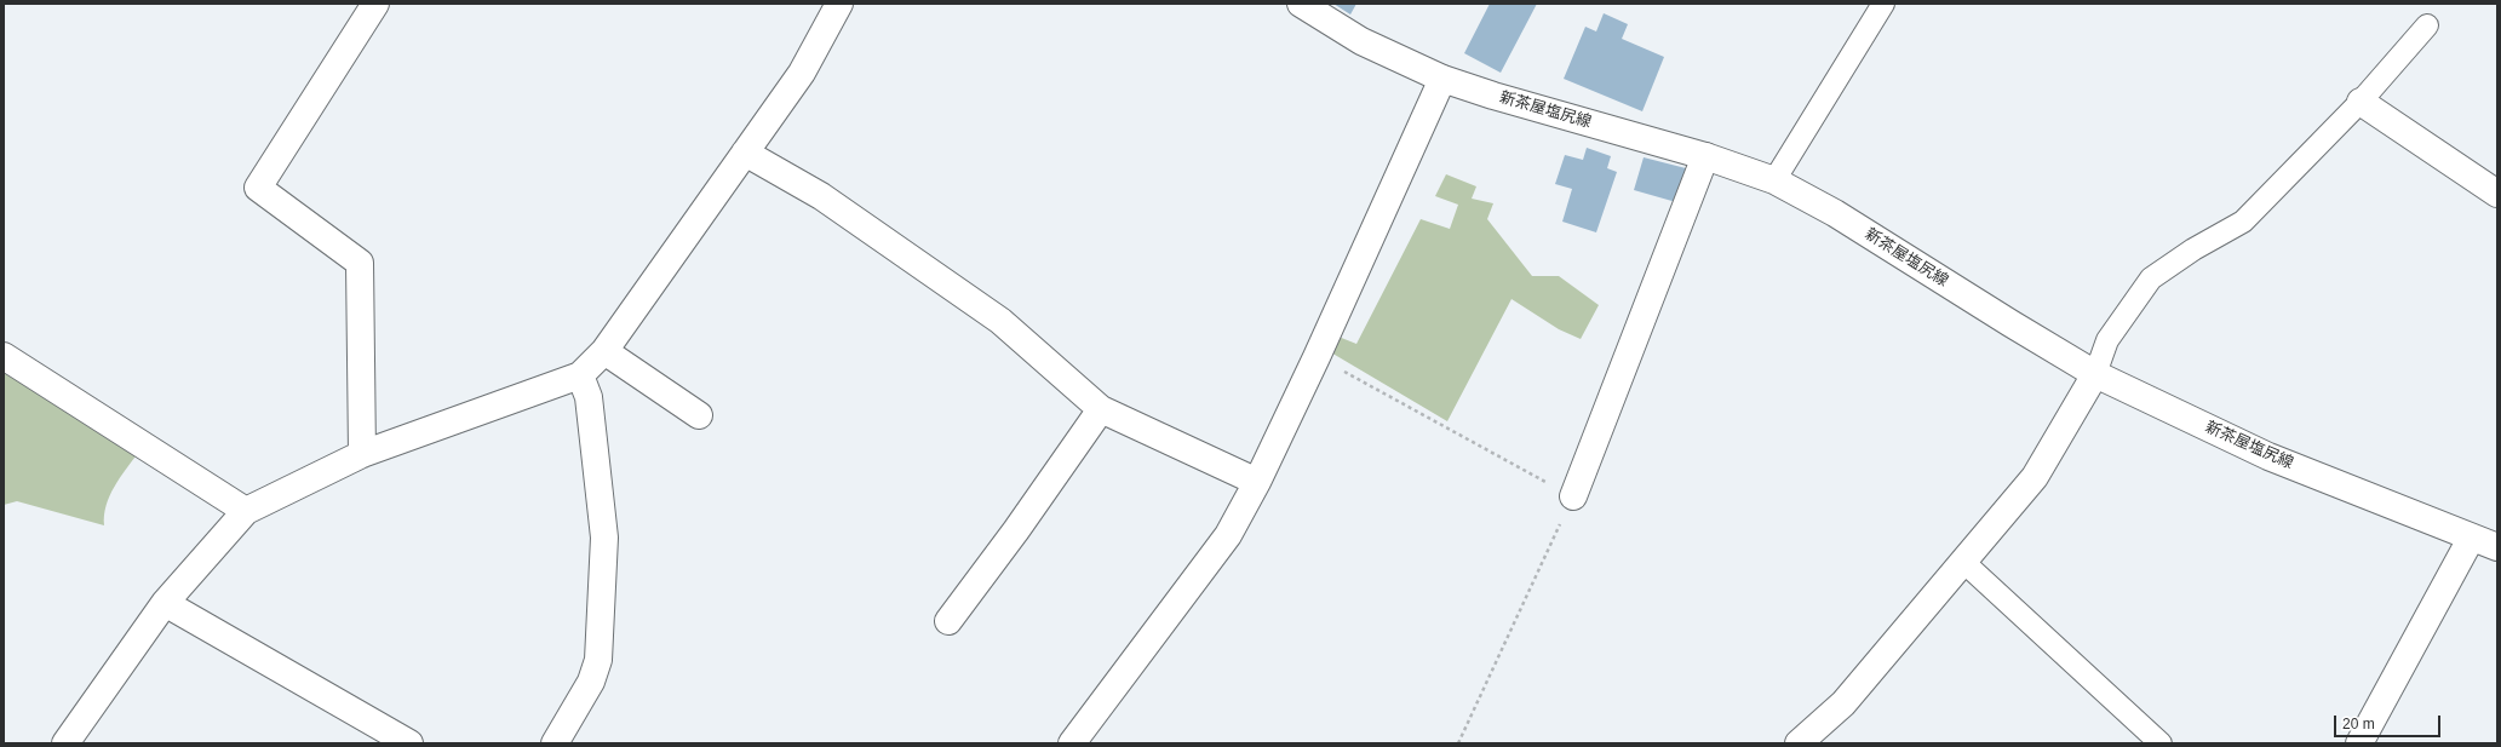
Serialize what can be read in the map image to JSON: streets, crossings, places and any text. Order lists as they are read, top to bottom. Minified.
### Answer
{"streets":{"street":["新茶屋塩尻線"]},"scale_bar":"20 m"}
